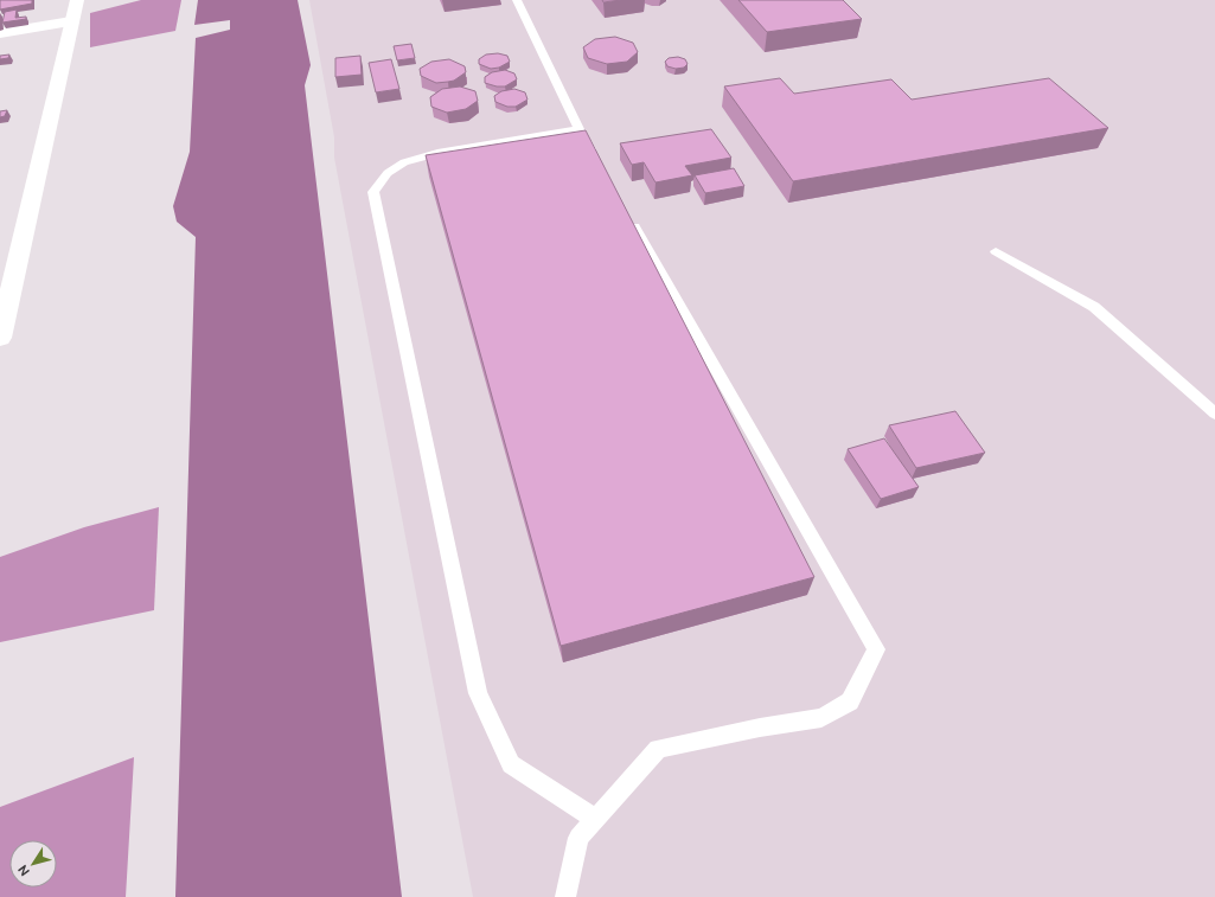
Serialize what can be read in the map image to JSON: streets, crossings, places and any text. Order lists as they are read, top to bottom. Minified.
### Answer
{"north":"bottom left"}
